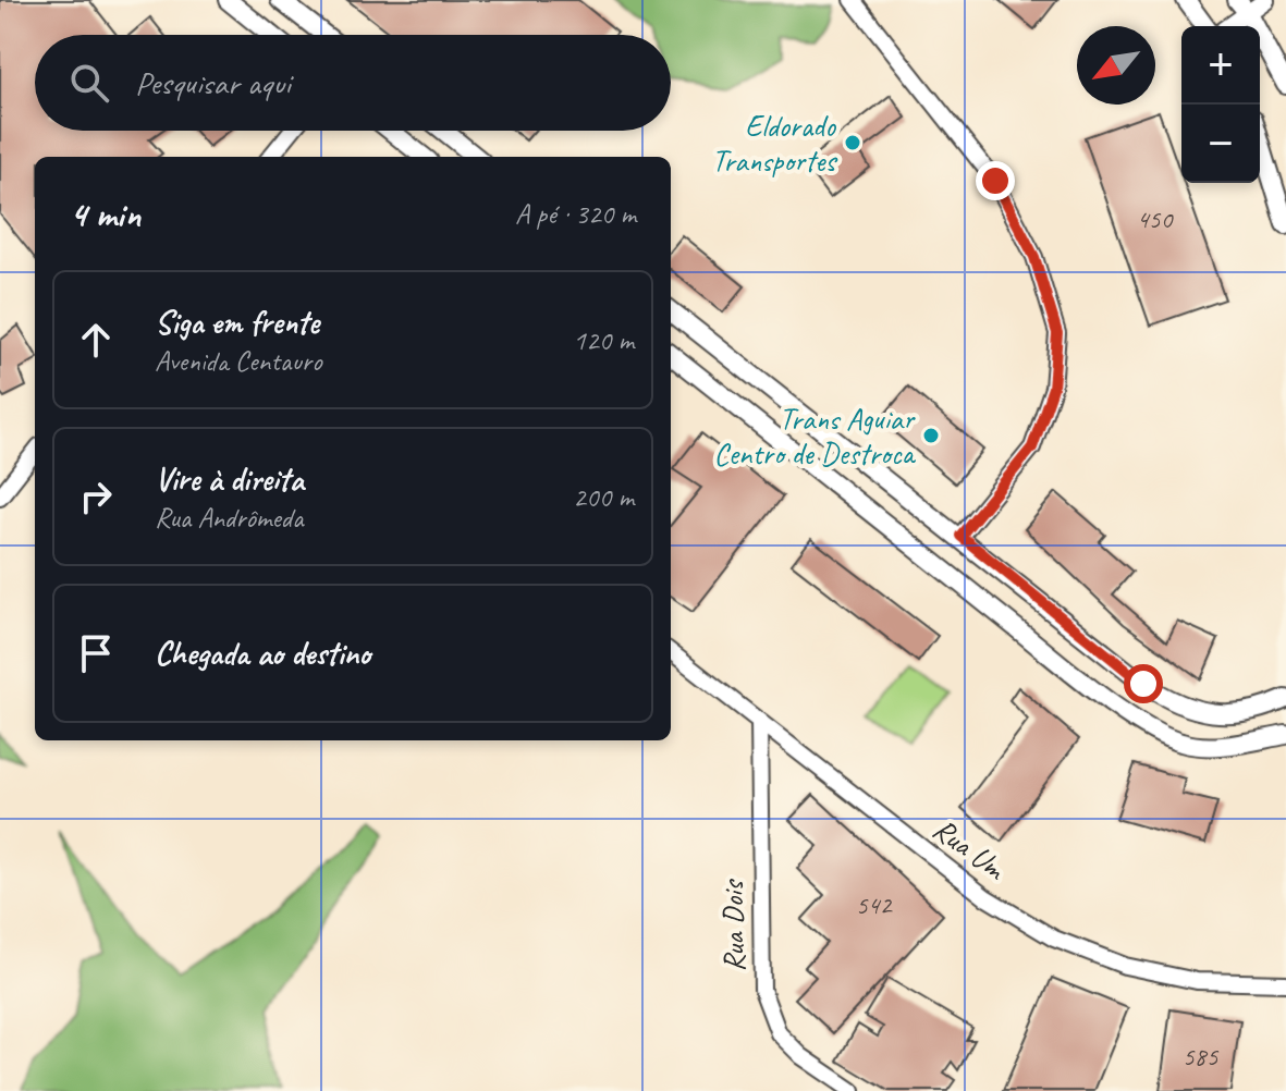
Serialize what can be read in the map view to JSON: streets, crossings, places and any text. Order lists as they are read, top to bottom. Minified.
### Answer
{"streets":{"street":["Rua Um","Rua Dois"]},"crossings":[["Rua Um","Rua Dois"]],"places":["Eldorado Transportes","Trans Aguiar Centro de Destroca"],"house_numbers":["450","542","585"],"north":"bottom left","page":{"map_buttons":["+","−"],"search":"Pesquisar aqui","heading":["4 min","A pé · 320 m"],"list":[["Siga em frente","Avenida Centauro","120 m"],["Vire à direita","Rua Andrômeda","200 m"],"Chegada ao destino"]}}
